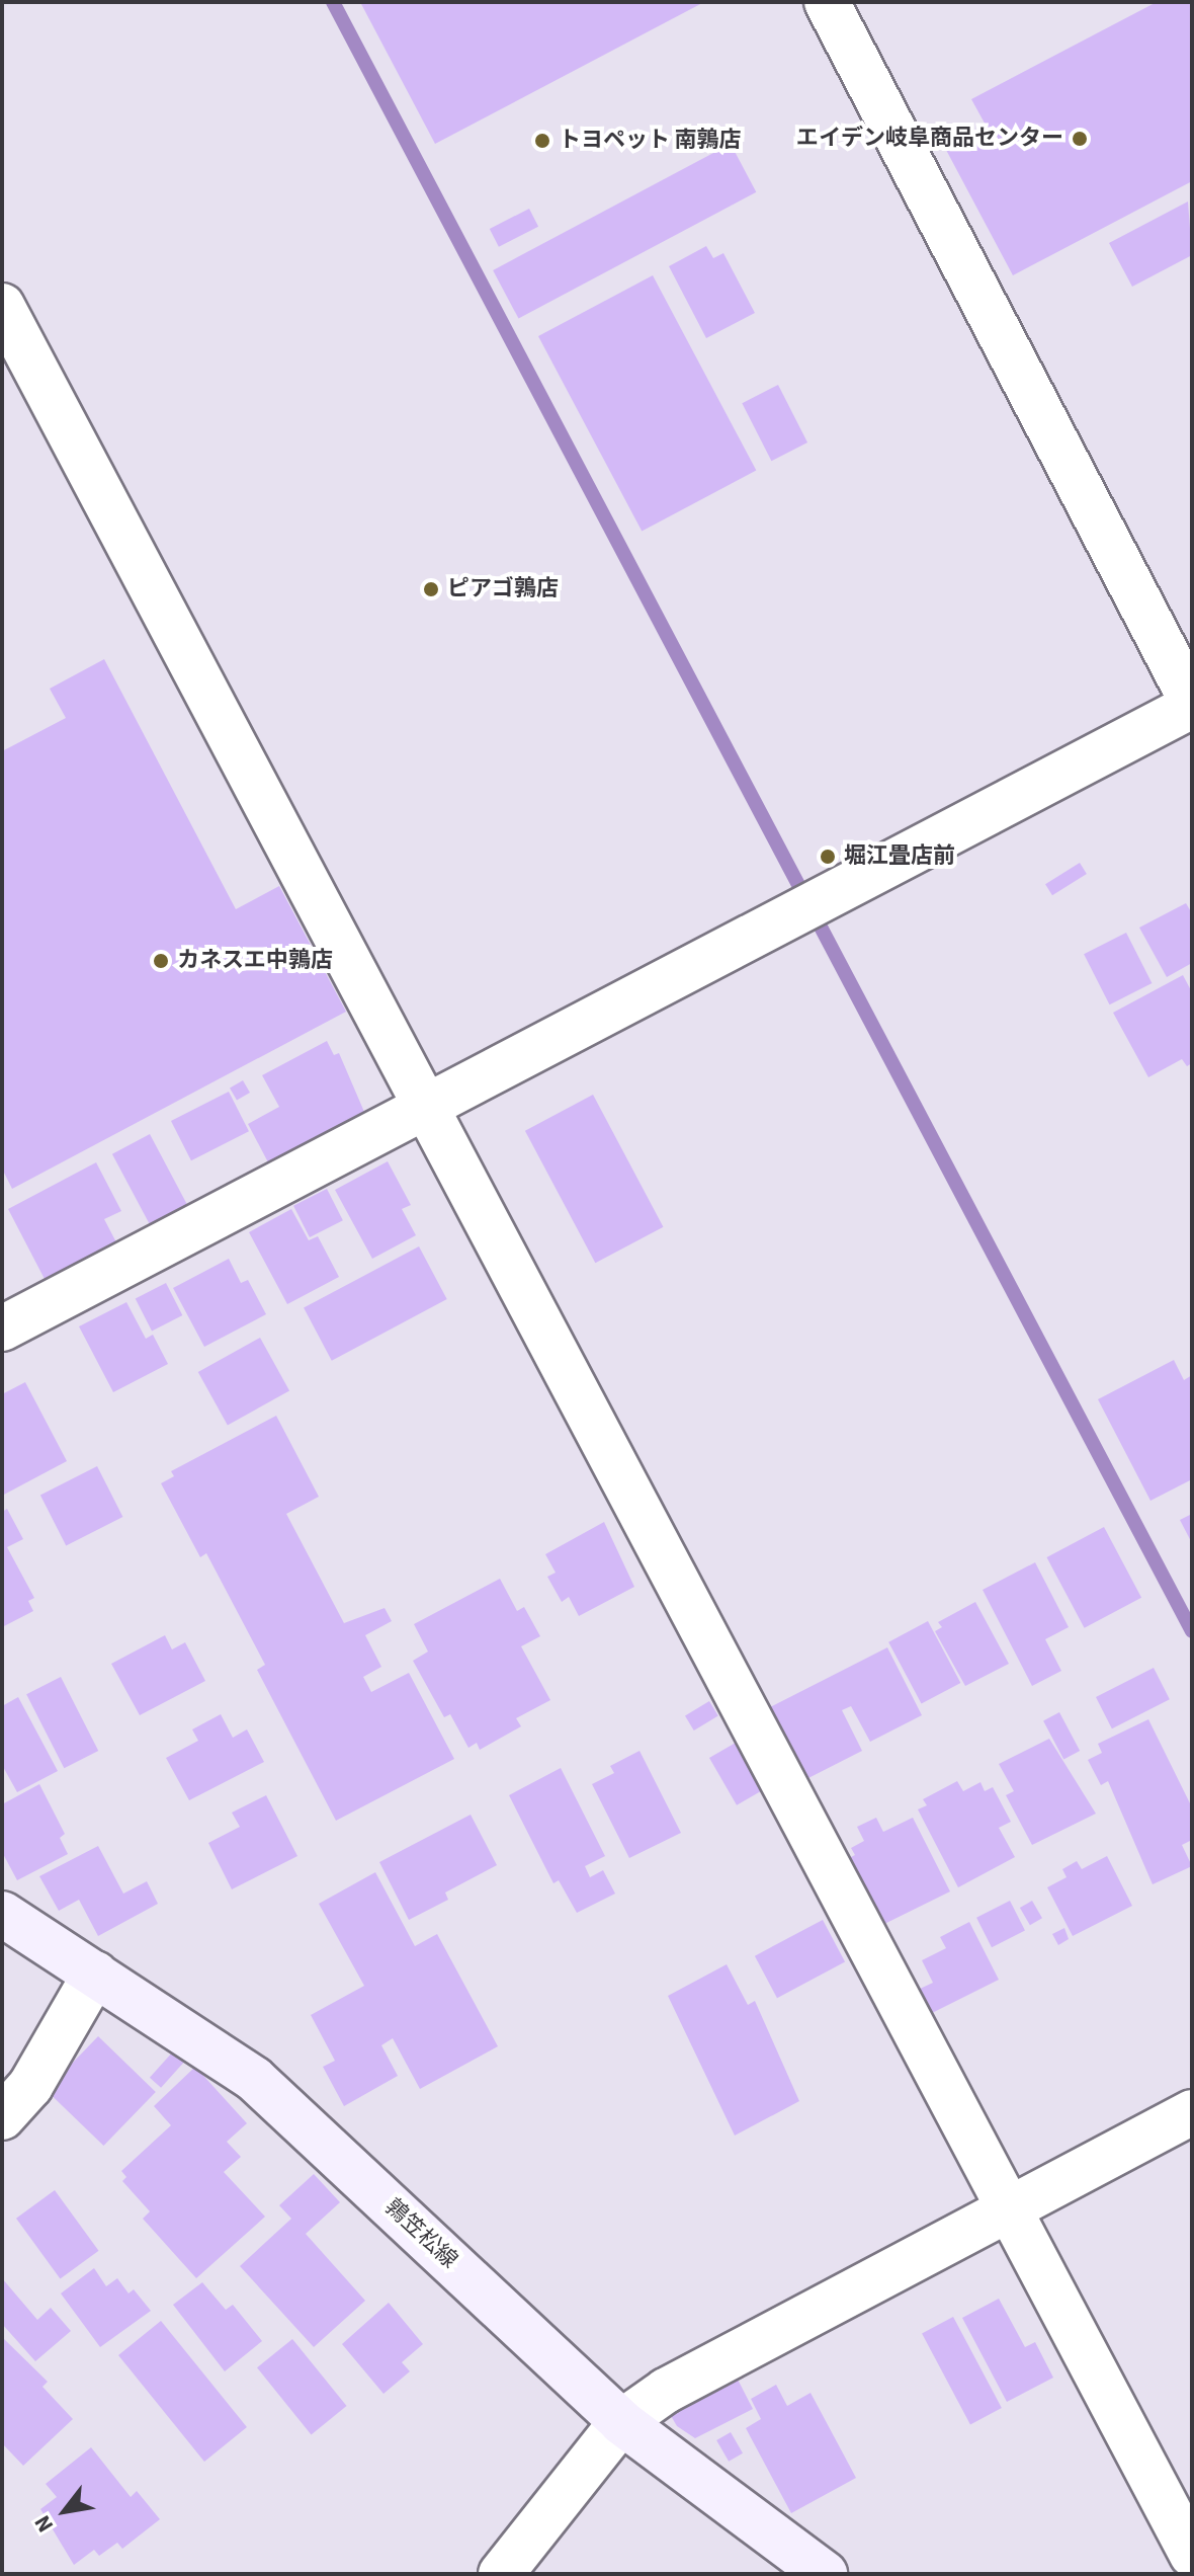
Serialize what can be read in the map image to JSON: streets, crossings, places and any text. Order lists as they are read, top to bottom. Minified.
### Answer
{"streets":{"main road":["鶉笠松線"]},"places":["エイデン岐阜商品センター","トヨペット 南鶉店","ピアゴ鶉店","堀江畳店前","カネスエ中鶉店"],"north":"bottom left"}
